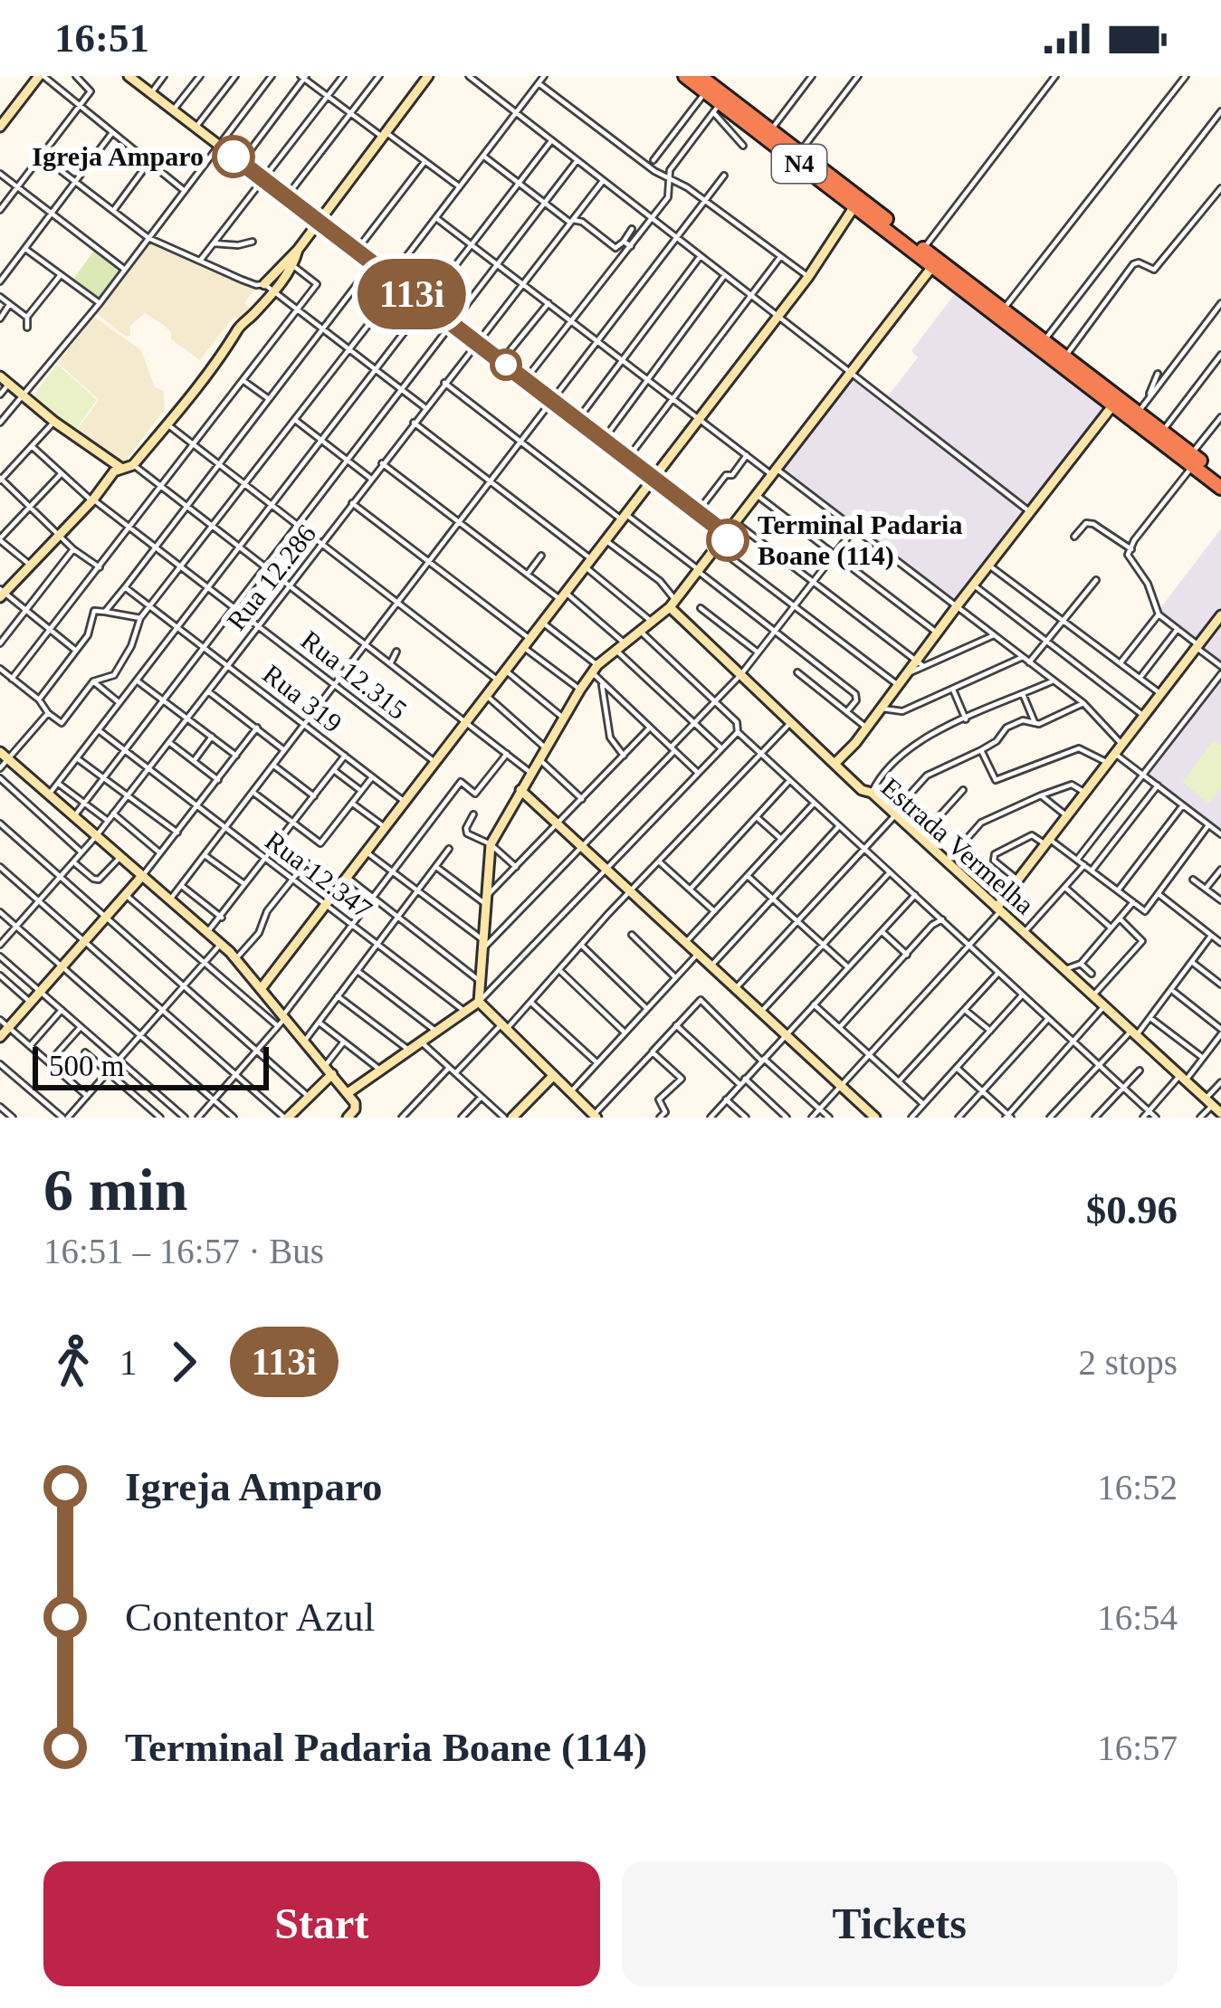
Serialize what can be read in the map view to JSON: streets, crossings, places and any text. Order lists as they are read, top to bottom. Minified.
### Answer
{"streets":{"highway":["N4"],"street":["Rua 12.286","Rua 12.315","Rua 319","Estrada Vermelha","Rua 12.347"]},"crossings":[["Rua 12.286","Rua 12.315"],["Rua 12.286","Rua 319"],["Rua 12.286","Rua 12.347"]],"places":["Igreja Amparo","Terminal Padaria Boane (114)"],"lines":["bus line 113i"],"scale_bar":"500 m","page":{"status":"16:51","on_map":"113i","scale":"500 m","heading":["6 min","16:51 – 16:57 · Bus","$0.96"],"legs":["1","113i","2 stops"],"list":[{"name":"Igreja Amparo","value":"16:52"},{"name":"Contentor Azul","value":"16:54"},{"name":"Terminal Padaria Boane (114)","value":"16:57"}],"buttons":["Start","Tickets"]}}
